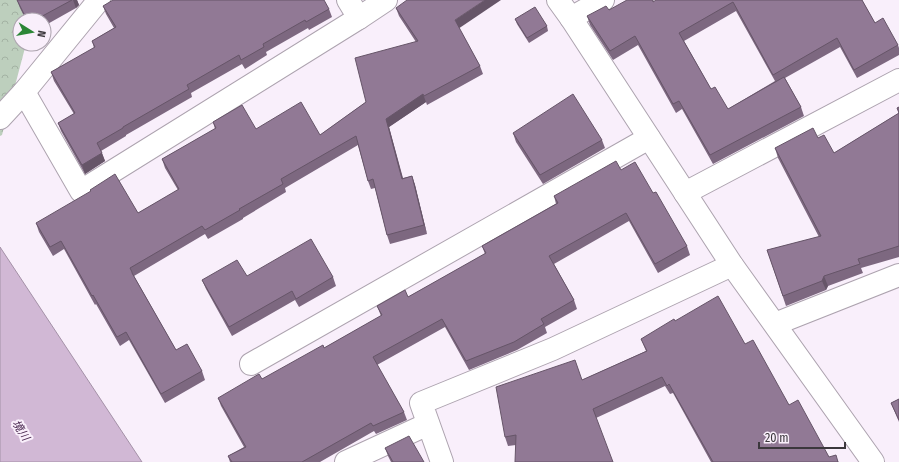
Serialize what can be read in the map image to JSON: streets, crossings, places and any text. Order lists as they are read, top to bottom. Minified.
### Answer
{"water":["境川"],"scale_bar":"20 m","north":"right"}
